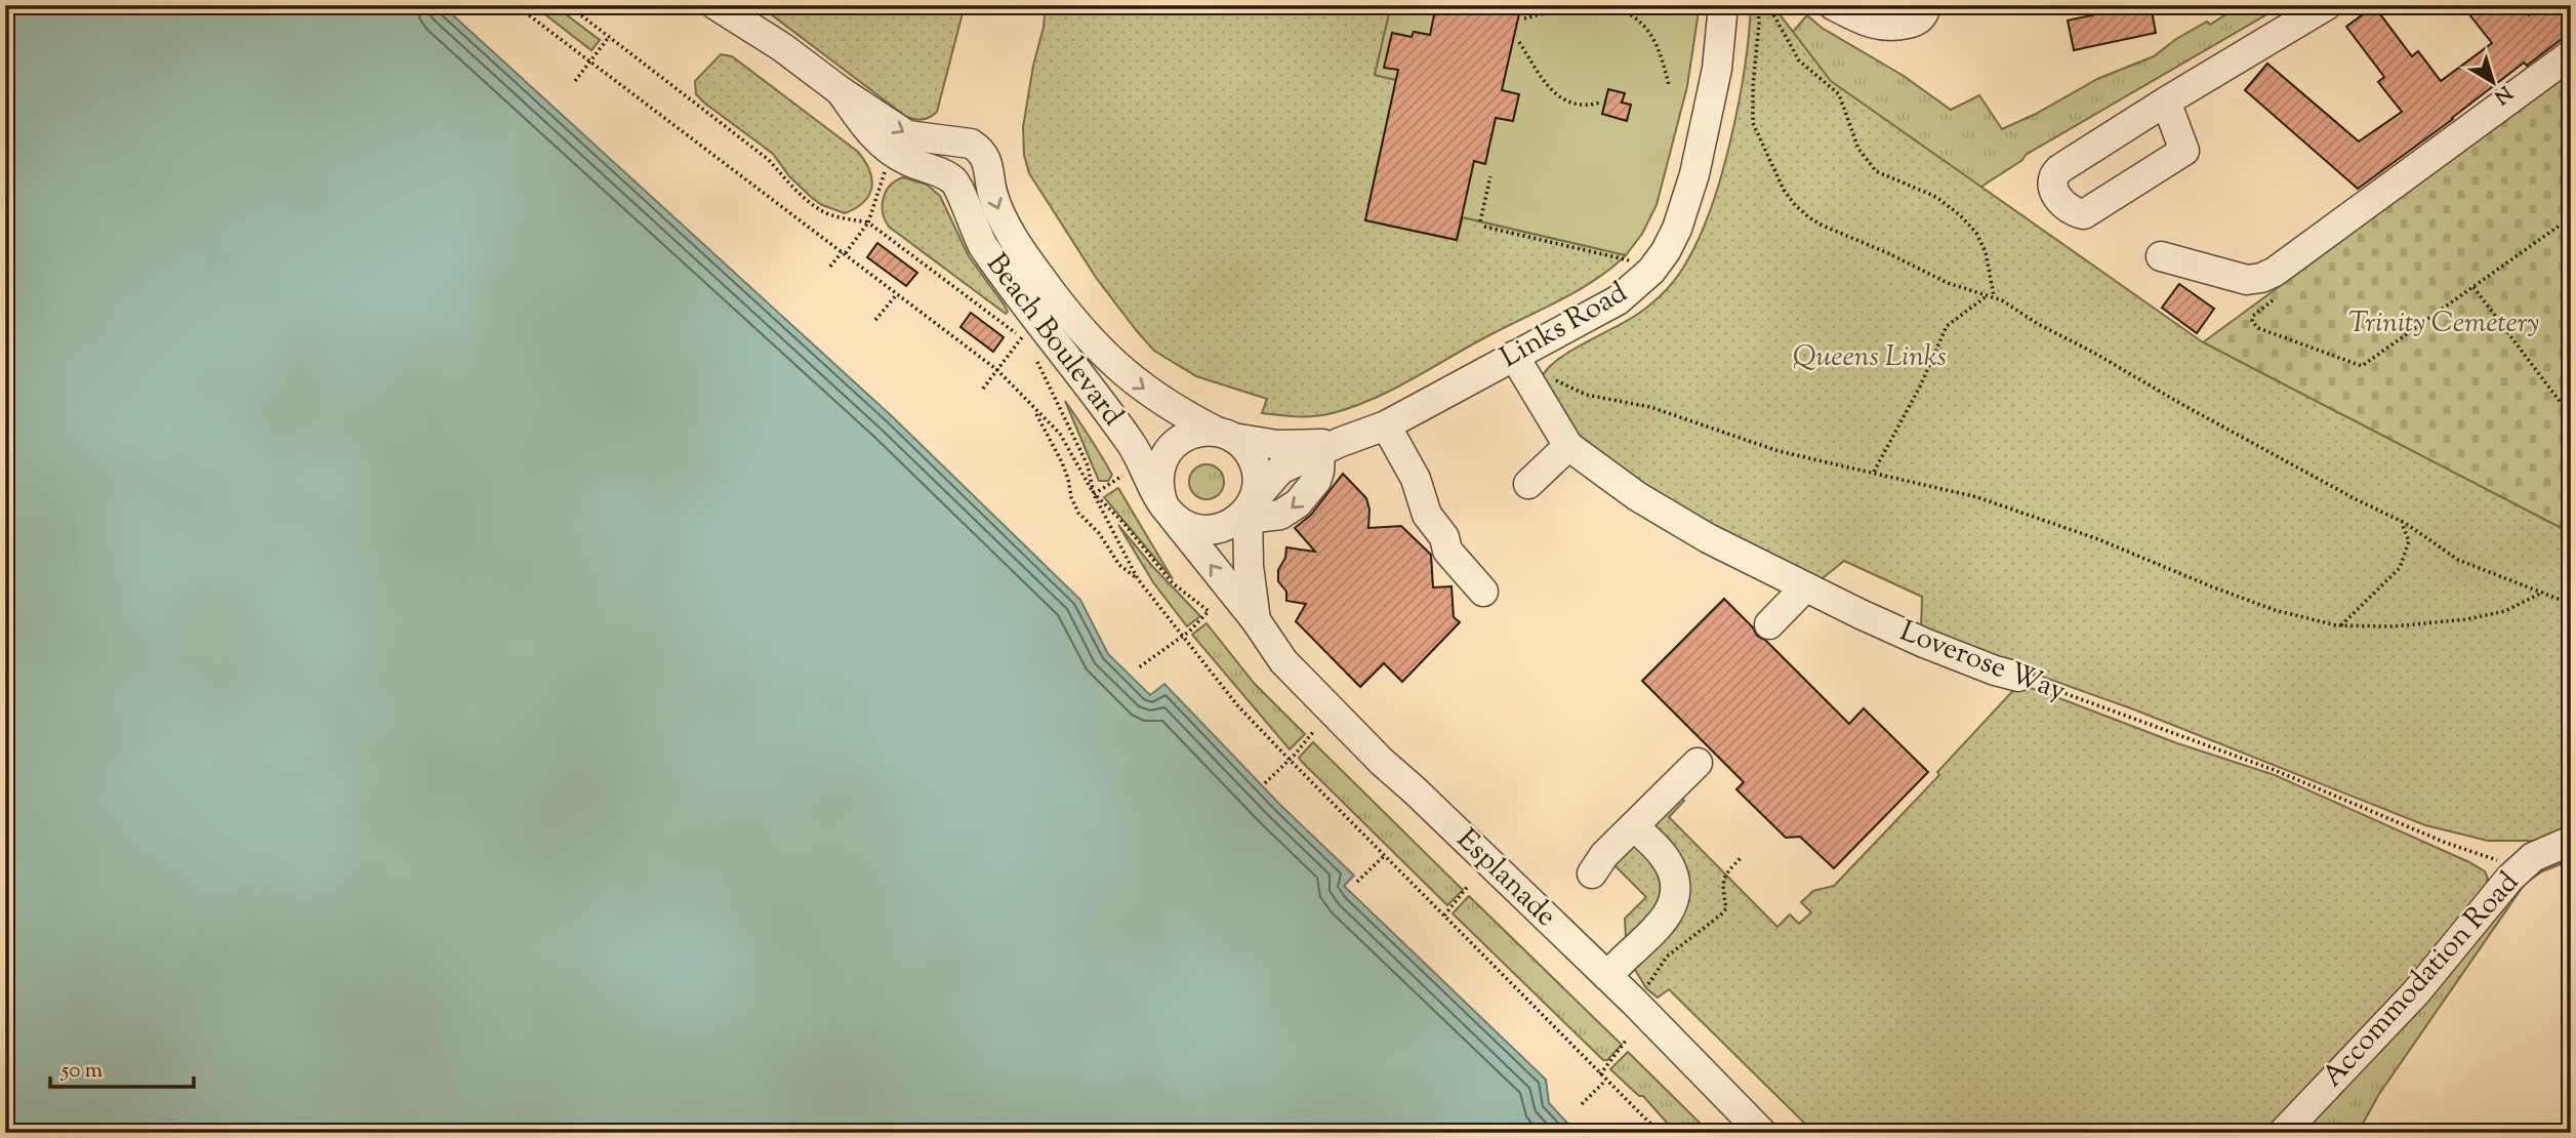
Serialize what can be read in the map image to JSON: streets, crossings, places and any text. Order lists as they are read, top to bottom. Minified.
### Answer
{"streets":{"street":["Links Road","Beach Boulevard","Loverose Way","Esplanade","Accommodation Road"]},"crossings":[["Links Road","Beach Boulevard"],["Links Road","Loverose Way"],["Links Road","Esplanade"],["Beach Boulevard","Esplanade"],["Loverose Way","Accommodation Road"]],"parks":["Trinity Cemetery","Queens Links"],"scale_bar":"50 m","north":"bottom right"}
